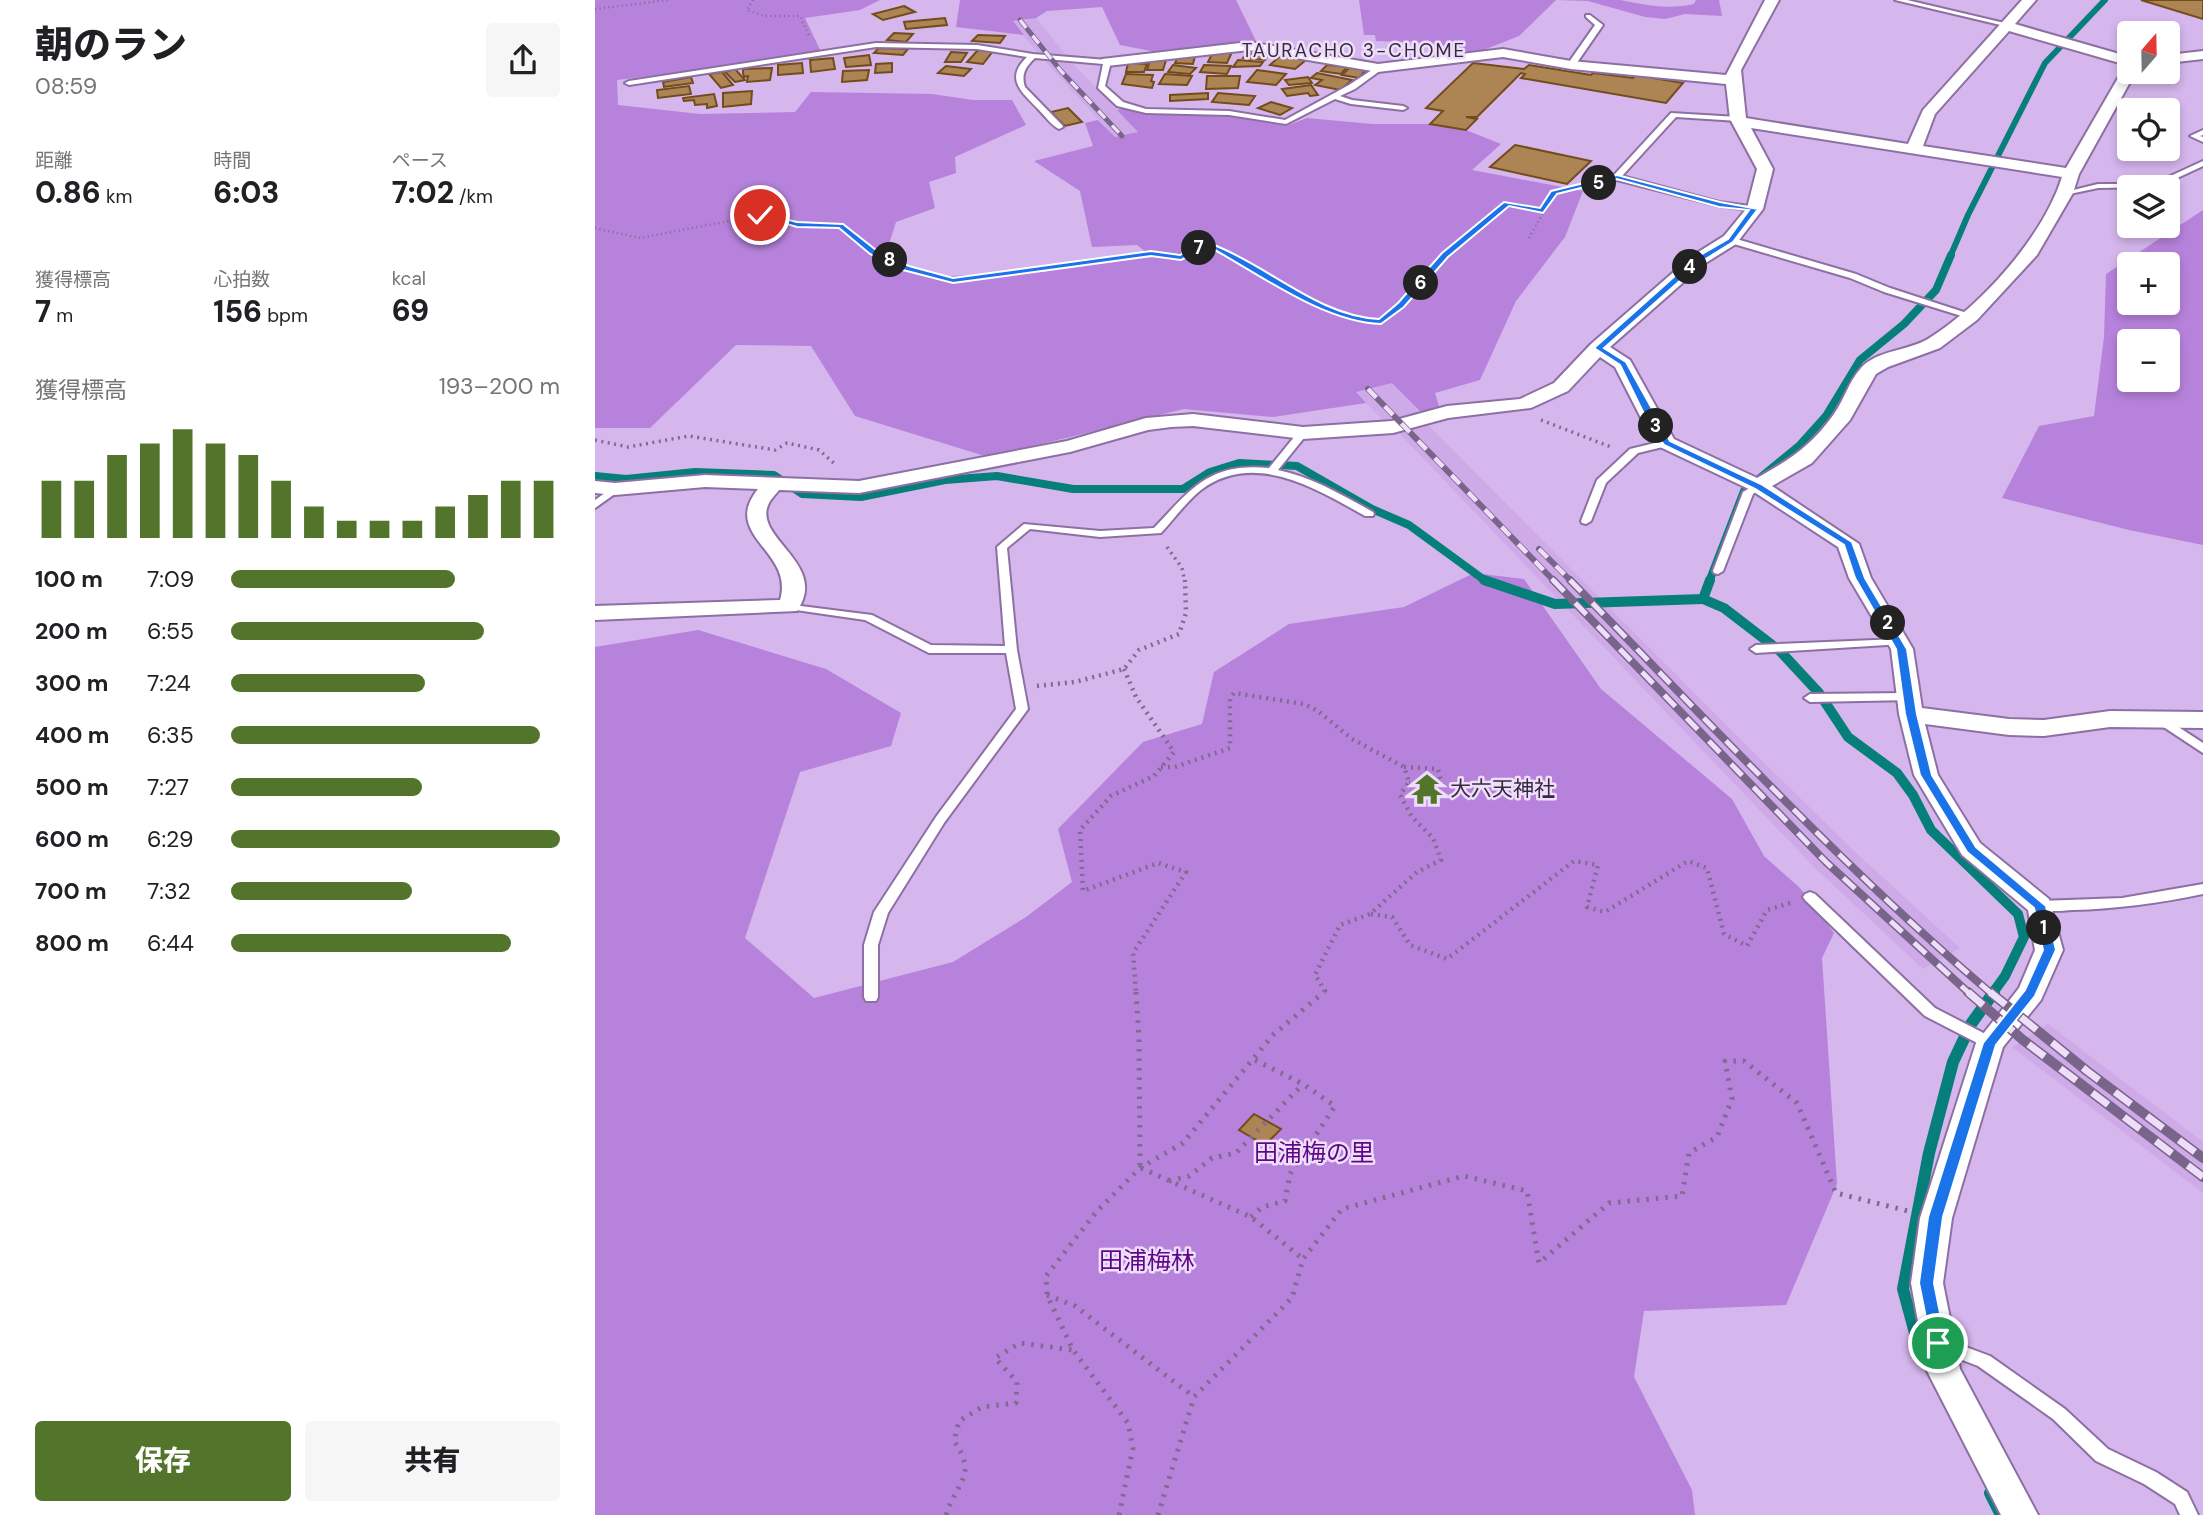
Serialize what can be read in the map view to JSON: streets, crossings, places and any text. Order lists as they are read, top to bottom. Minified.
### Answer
{"districts":["TAURACHO 3-CHOME"],"parks":["田浦梅の里","田浦梅林"],"places":{"temple":["大六天神社"]},"north":"top","page":{"heading":["朝のラン","08:59"],"map_buttons":["+","−"],"stats":[["距離","0.86 km"],["時間","6:03"],["ペース","7:02 /km"],["獲得標高","7 m"],["心拍数","156 bpm"],["kcal","69"]],"pins":["5","7","8","4","6","3","2","1"],"chart":["獲得標高","193–200 m"],"list":[{"name":"100 m","note":"7:09"},{"name":"200 m","note":"6:55"},{"name":"300 m","note":"7:24"},{"name":"400 m","note":"6:35"},{"name":"500 m","note":"7:27"},{"name":"600 m","note":"6:29"},{"name":"700 m","note":"7:32"},{"name":"800 m","note":"6:44"}],"buttons":["保存","共有"]}}
